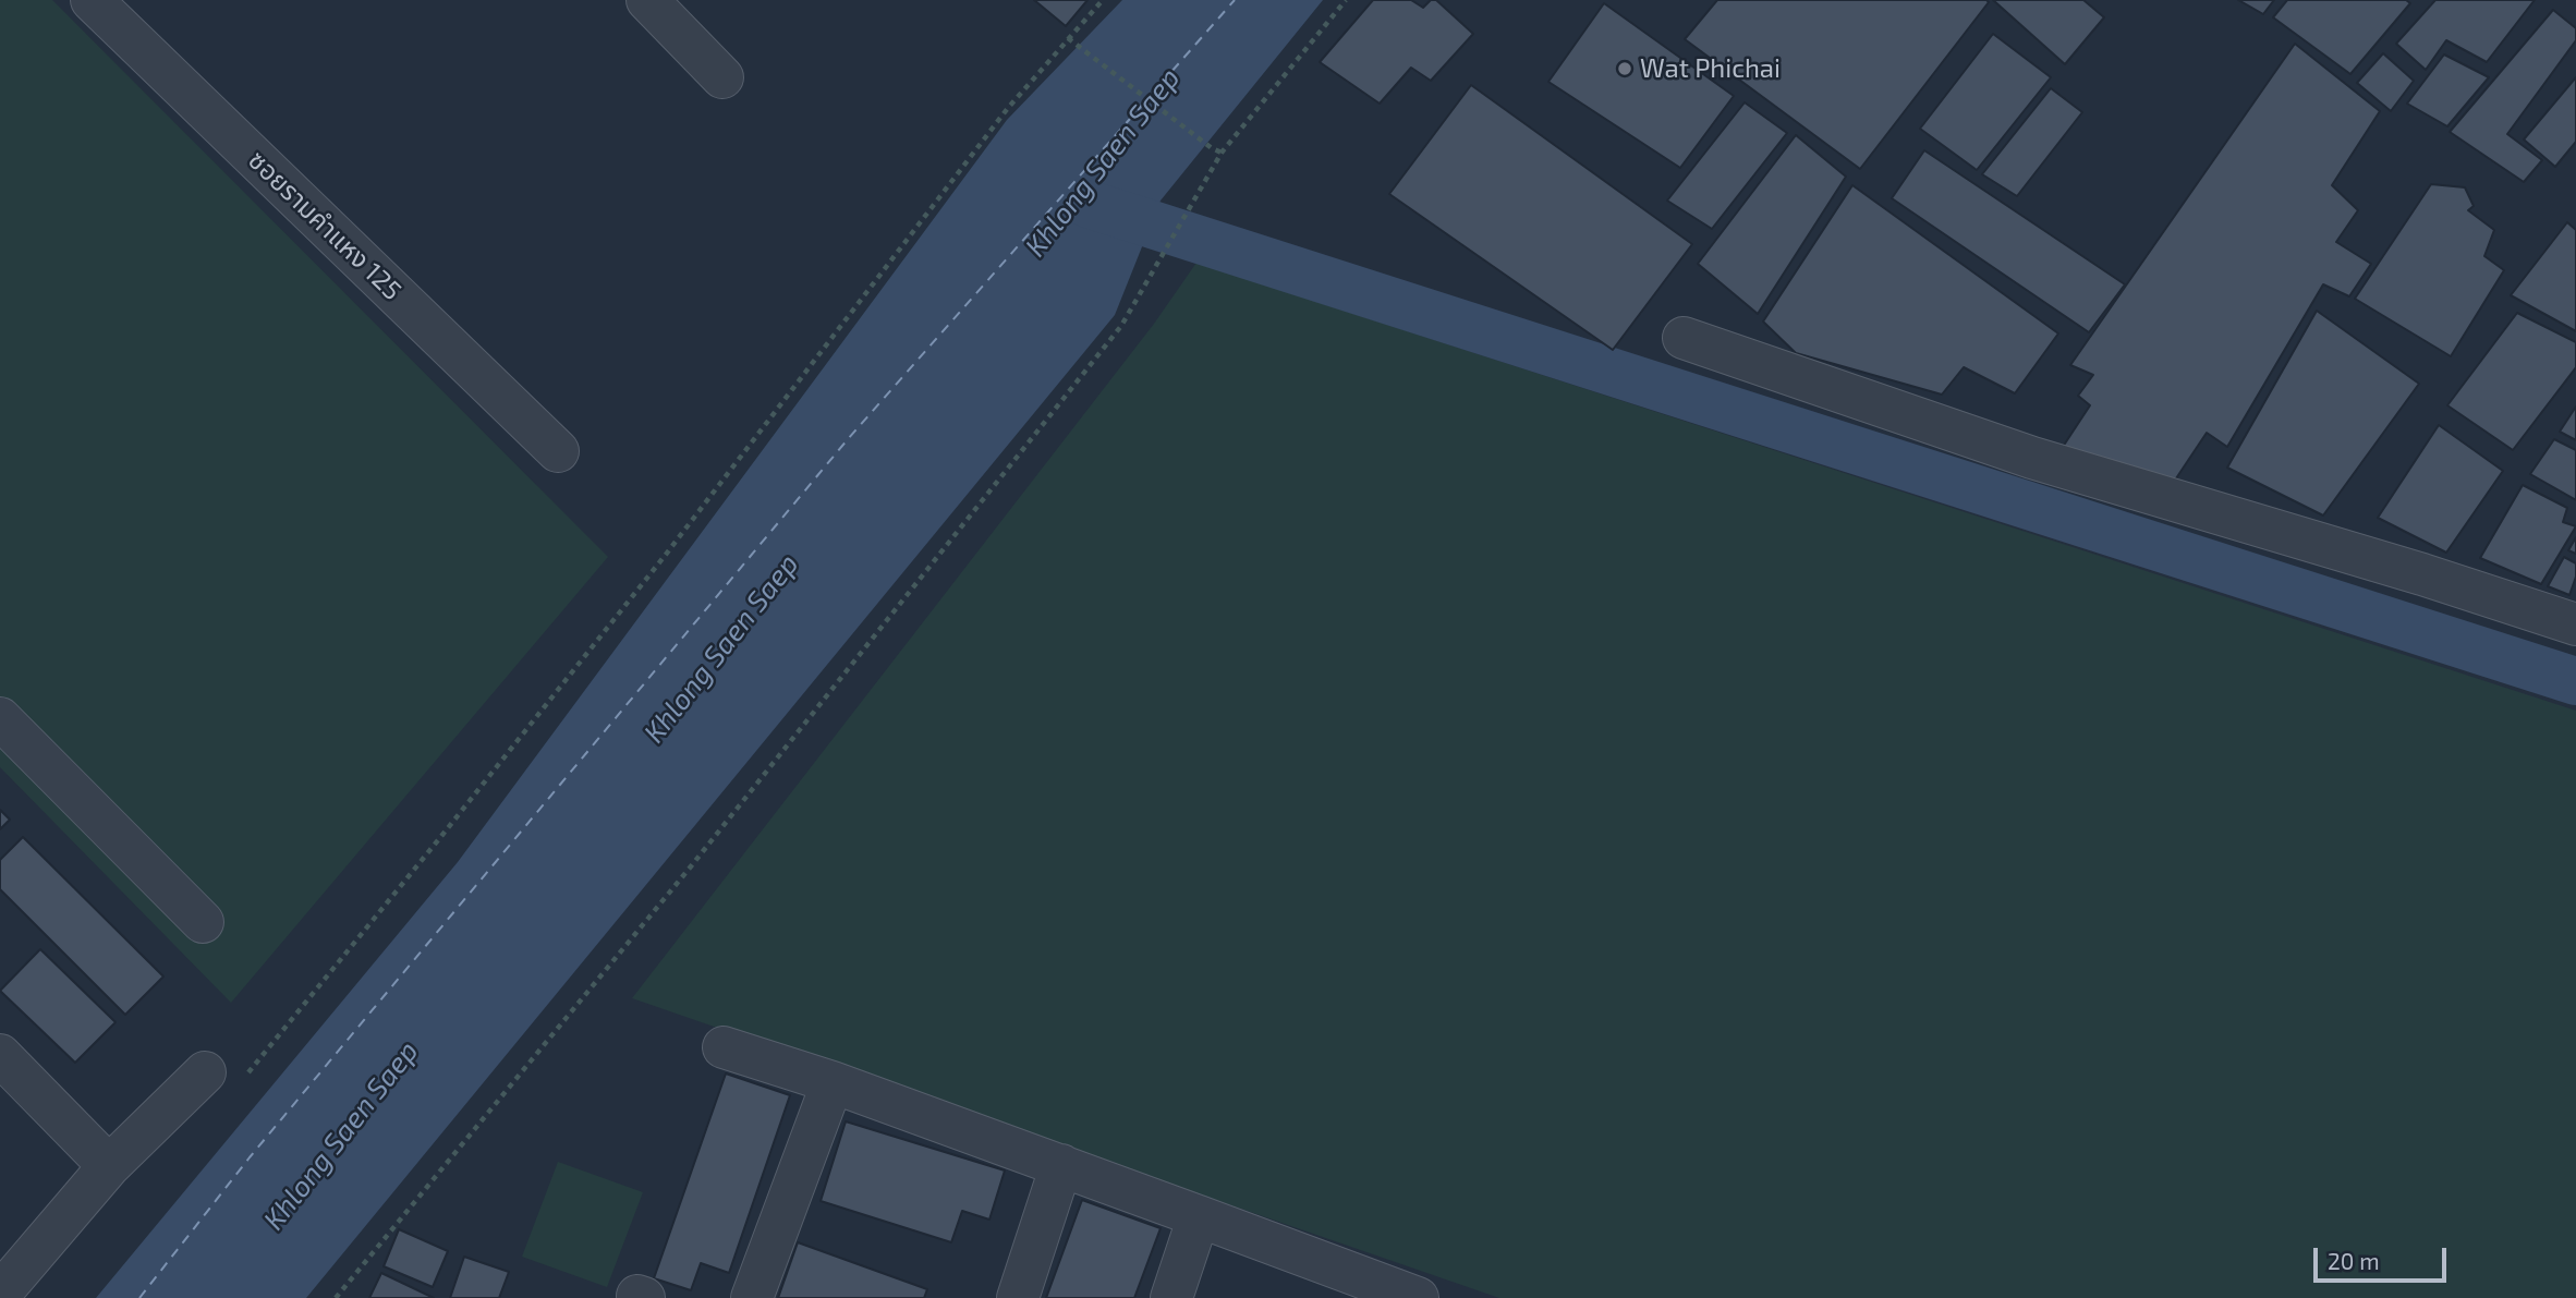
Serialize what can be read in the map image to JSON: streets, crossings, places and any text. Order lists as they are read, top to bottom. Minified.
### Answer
{"streets":{"street":["ซอยรามคำแหง 125"]},"water":["Khlong Saen Saep"],"places":["Wat Phichai"],"scale_bar":"20 m"}
